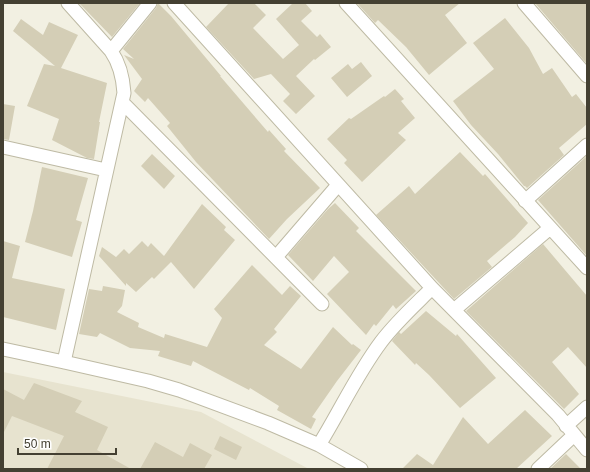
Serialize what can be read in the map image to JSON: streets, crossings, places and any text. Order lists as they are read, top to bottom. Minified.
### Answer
{"scale_bar":"50 m"}
